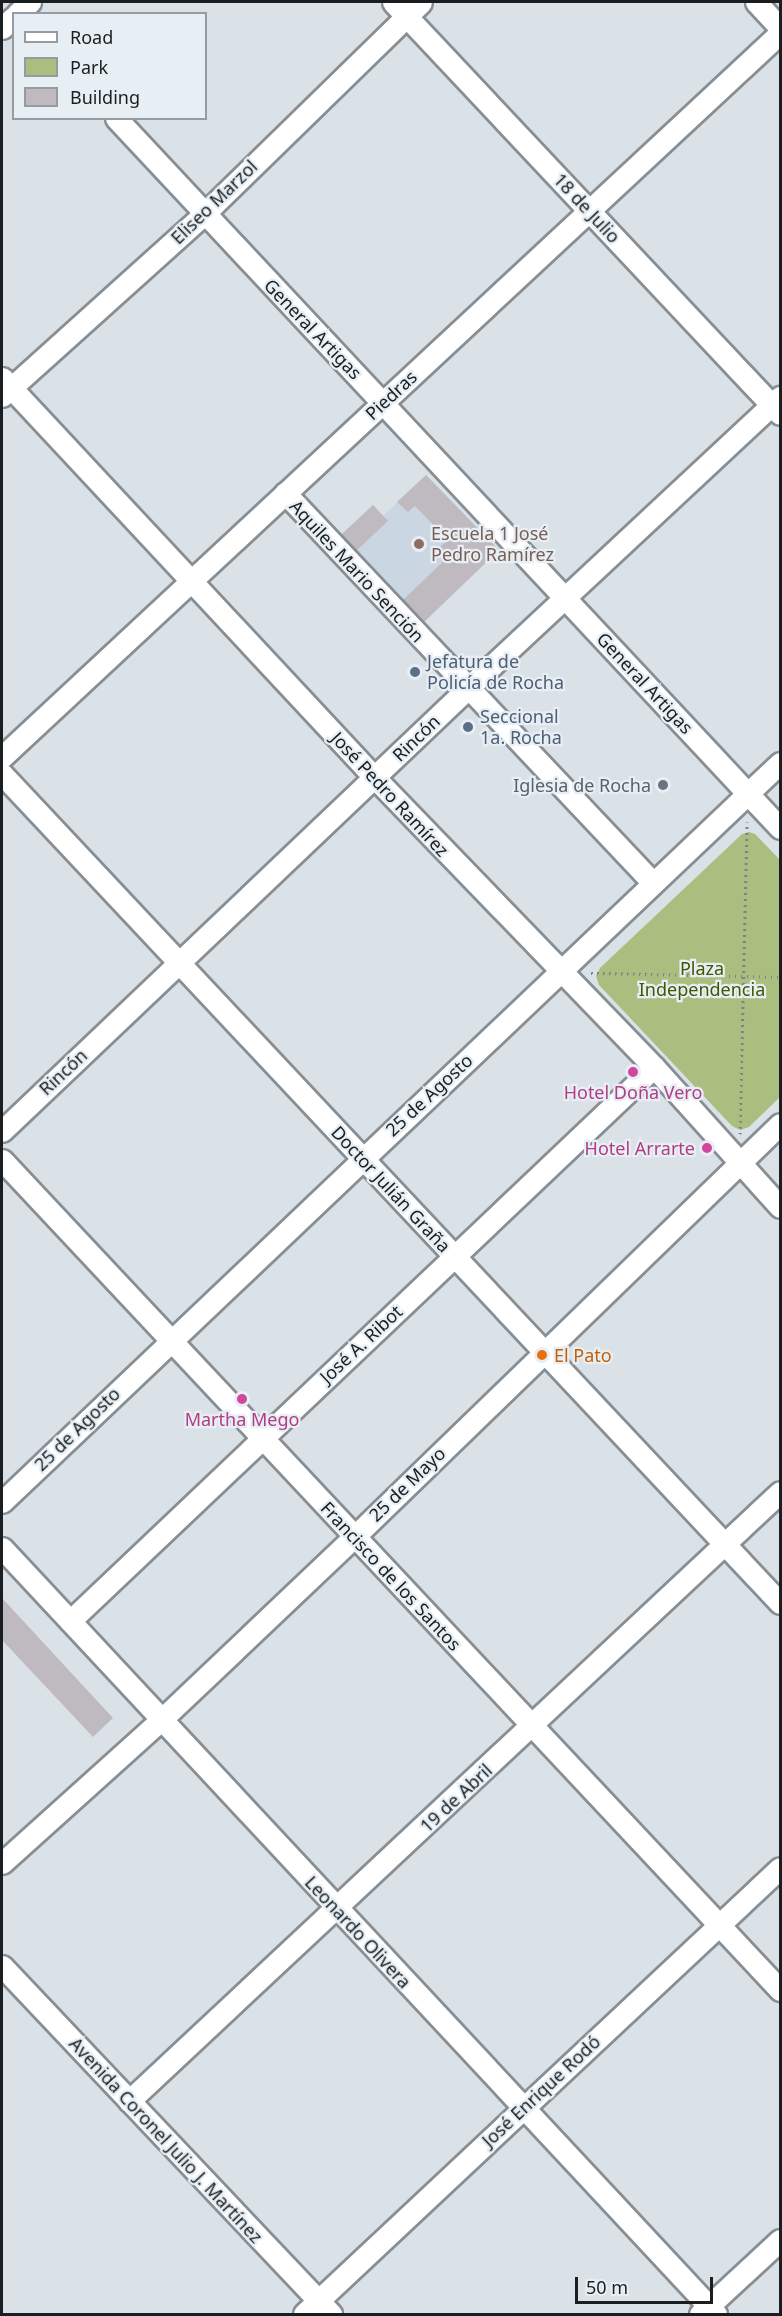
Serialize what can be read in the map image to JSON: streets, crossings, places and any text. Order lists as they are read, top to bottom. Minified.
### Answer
{"streets":{"street":["Eliseo Marzol","18 de Julio","General Artigas","Piedras","Aquiles Mario Sención","Rincón","José Pedro Ramírez","25 de Agosto","Doctor Julián Graña","José A. Ribot","25 de Mayo","Francisco de los Santos","19 de Abril","Leonardo Olivera","José Enrique Rodó","Avenida Coronel Julio J. Martínez"]},"crossings":[["Eliseo Marzol","18 de Julio"],["Eliseo Marzol","General Artigas"],["Eliseo Marzol","José Pedro Ramírez"],["18 de Julio","Piedras"],["18 de Julio","Rincón"],["General Artigas","Piedras"],["General Artigas","Rincón"],["General Artigas","25 de Agosto"],["Piedras","Aquiles Mario Sención"],["Piedras","José Pedro Ramírez"],["Aquiles Mario Sención","Rincón"],["Aquiles Mario Sención","25 de Agosto"],["Rincón","José Pedro Ramírez"],["Rincón","Doctor Julián Graña"],["José Pedro Ramírez","25 de Agosto"],["José Pedro Ramírez","José A. Ribot"],["José Pedro Ramírez","25 de Mayo"],["25 de Agosto","Doctor Julián Graña"],["25 de Agosto","Francisco de los Santos"],["Doctor Julián Graña","José A. Ribot"],["Doctor Julián Graña","25 de Mayo"],["Doctor Julián Graña","19 de Abril"],["José A. Ribot","Francisco de los Santos"],["José A. Ribot","Leonardo Olivera"],["25 de Mayo","Francisco de los Santos"],["25 de Mayo","Leonardo Olivera"],["Francisco de los Santos","19 de Abril"],["Francisco de los Santos","José Enrique Rodó"],["19 de Abril","Leonardo Olivera"],["19 de Abril","Avenida Coronel Julio J. Martínez"],["Leonardo Olivera","José Enrique Rodó"],["José Enrique Rodó","Avenida Coronel Julio J. Martínez"]],"parks":["Plaza Independencia"],"places":["Escuela 1 José Pedro Ramírez","Jefatura de Policía de Rocha","Seccional 1a. Rocha","Iglesia de Rocha","Hotel Doña Vero","Hotel Arrarte","El Pato","Martha Mego"],"legend":["Road","Park","Building"],"scale_bar":"50 m"}
